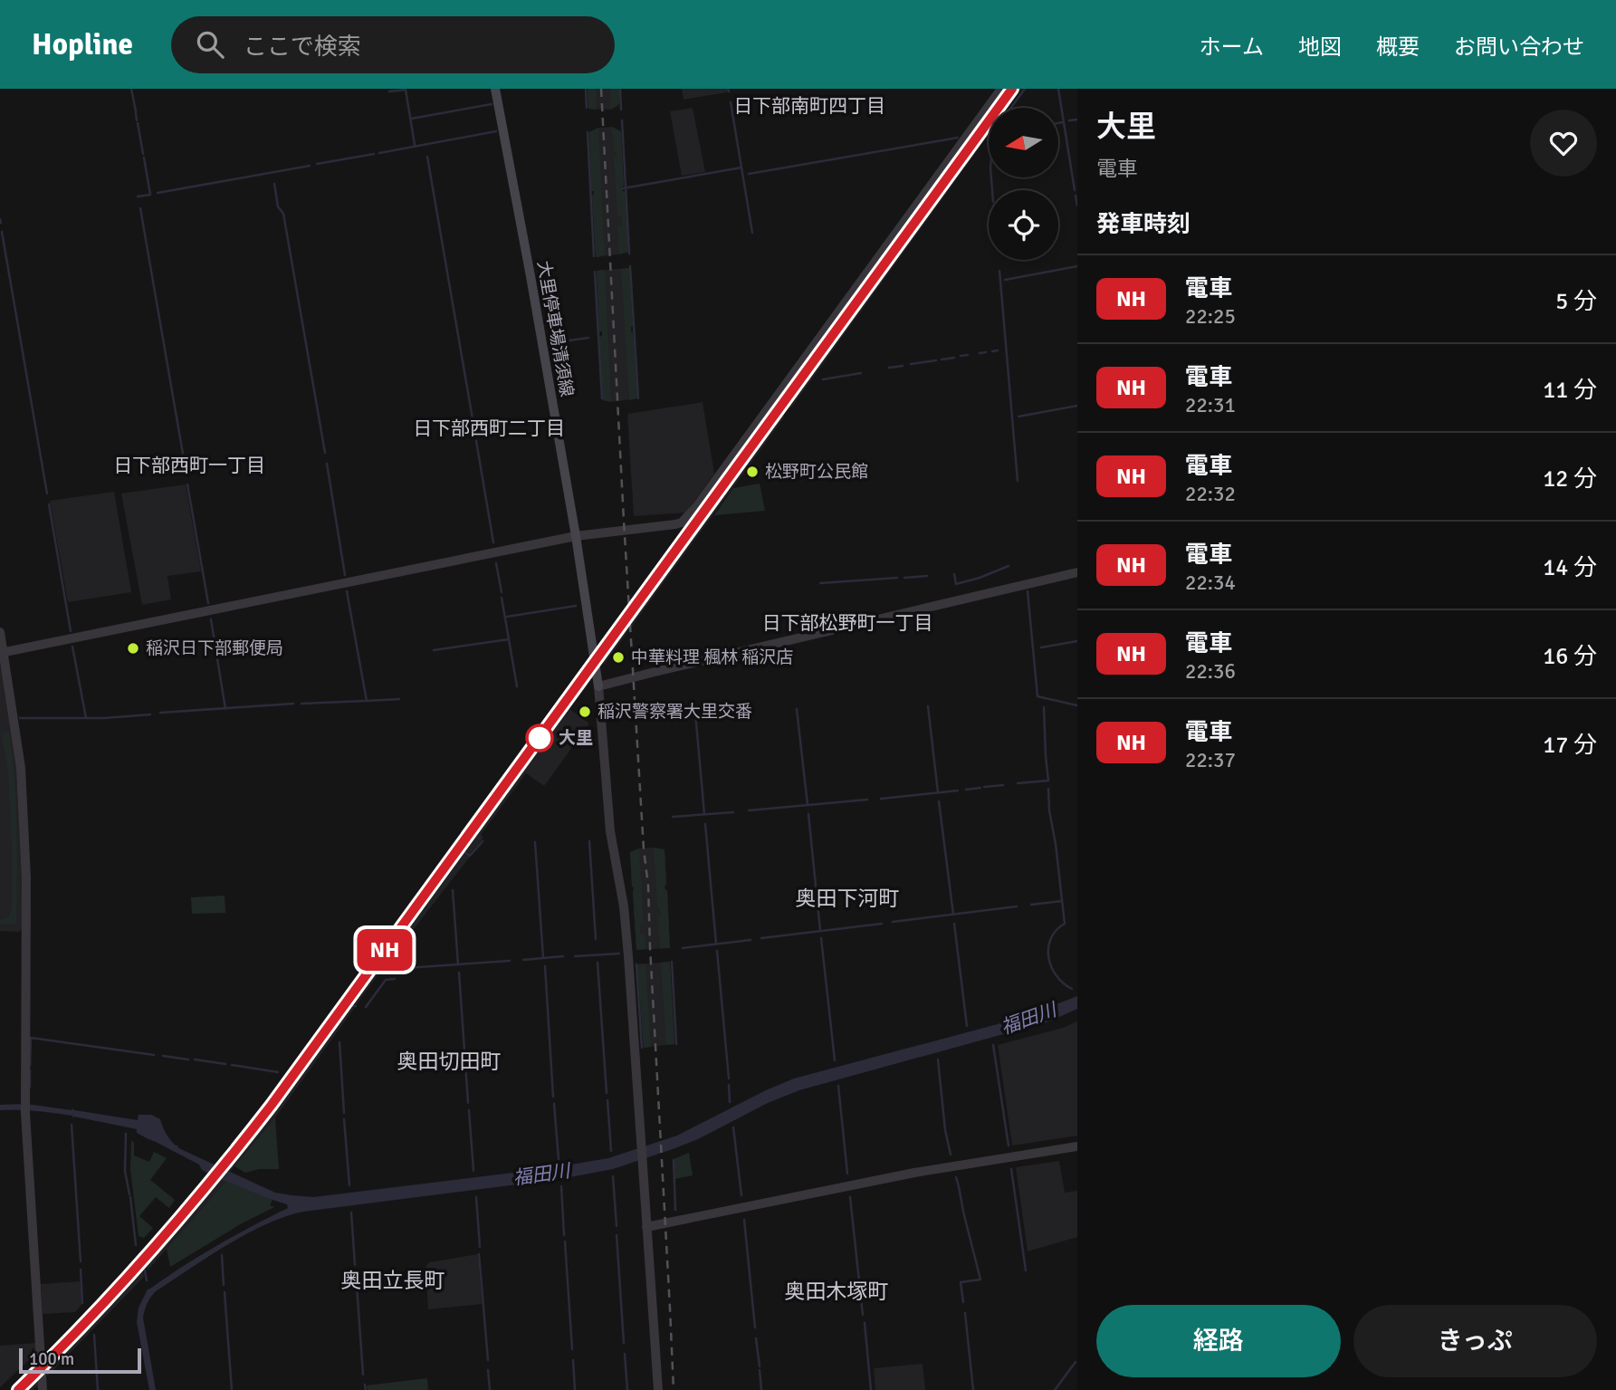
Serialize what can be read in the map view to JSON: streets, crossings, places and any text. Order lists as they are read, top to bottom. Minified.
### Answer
{"streets":{"main road":["大里停車場清須線"]},"districts":["日下部南町四丁目","日下部西町二丁目","日下部西町一丁目","日下部松野町一丁目","奥田下河町","奥田切田町","奥田立長町","奥田木塚町"],"water":["福田川"],"places":["松野町公民館","稲沢日下部郵便局","中華料理 楓林 稲沢店","稲沢警察署大里交番","大里"],"scale_bar":"100 m","north":"left","page":{"header":"Hopline","search":"ここで検索","nav":["ホーム","地図","概要","お問い合わせ"],"on_map":"NH","heading":[["大里","電車"],"発車時刻"],"list":[{"mark":"NH","name":"電車","note":"22:25","value":"5 分"},{"mark":"NH","name":"電車","note":"22:31","value":"11 分"},{"mark":"NH","name":"電車","note":"22:32","value":"12 分"},{"mark":"NH","name":"電車","note":"22:34","value":"14 分"},{"mark":"NH","name":"電車","note":"22:36","value":"16 分"},{"mark":"NH","name":"電車","note":"22:37","value":"17 分"}],"buttons":["経路","きっぷ"],"scale":"100 m"}}
